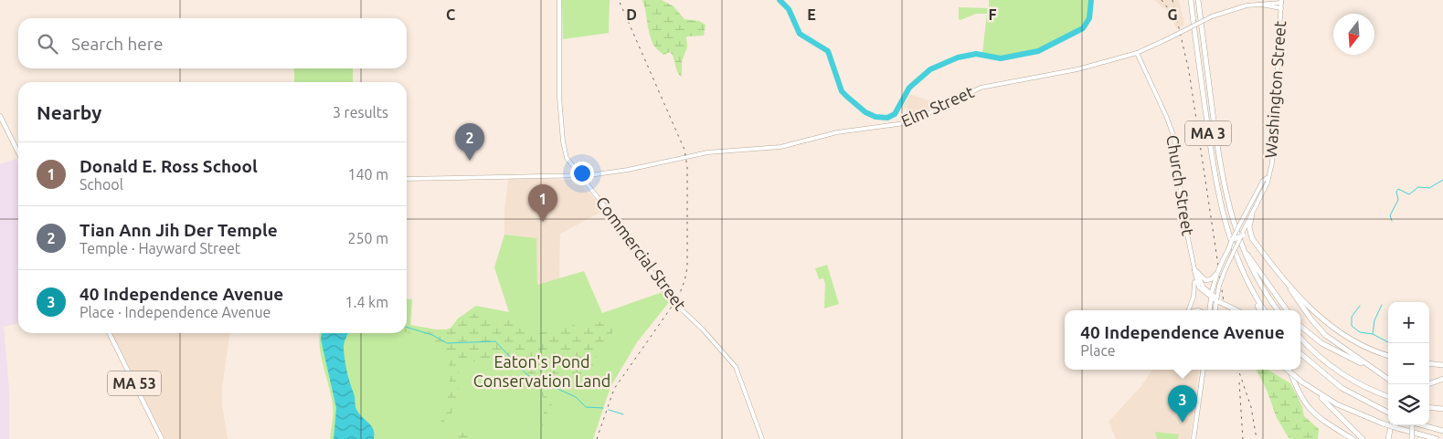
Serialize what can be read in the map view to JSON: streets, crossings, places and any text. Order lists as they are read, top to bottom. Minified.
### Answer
{"streets":{"highway":["MA 3"],"main road":["Washington Street","Elm Street","Church Street","Commercial Street","MA 53"]},"crossings":[["Washington Street","Elm Street"],["Washington Street","MA 3"],["Washington Street","Church Street"],["Elm Street","Church Street"],["Elm Street","Commercial Street"]],"parks":["Eaton's Pond Conservation Land"],"north":"bottom","page":{"search":"Search here","heading":["Nearby","3 results"],"pins":["2","1","3"],"list":[{"mark":"1","name":"Donald E. Ross School","note":"School","value":"140 m"},{"mark":"2","name":"Tian Ann Jih Der Temple","note":"Temple · Hayward Street","value":"250 m"},{"mark":"3","name":"40 Independence Avenue","note":"Place · Independence Avenue","value":"1.4 km"}],"map_buttons":["+","−"],"popup":["40 Independence Avenue","Place"]},"grid":{"columns":["C","D","E","F","G"]}}
